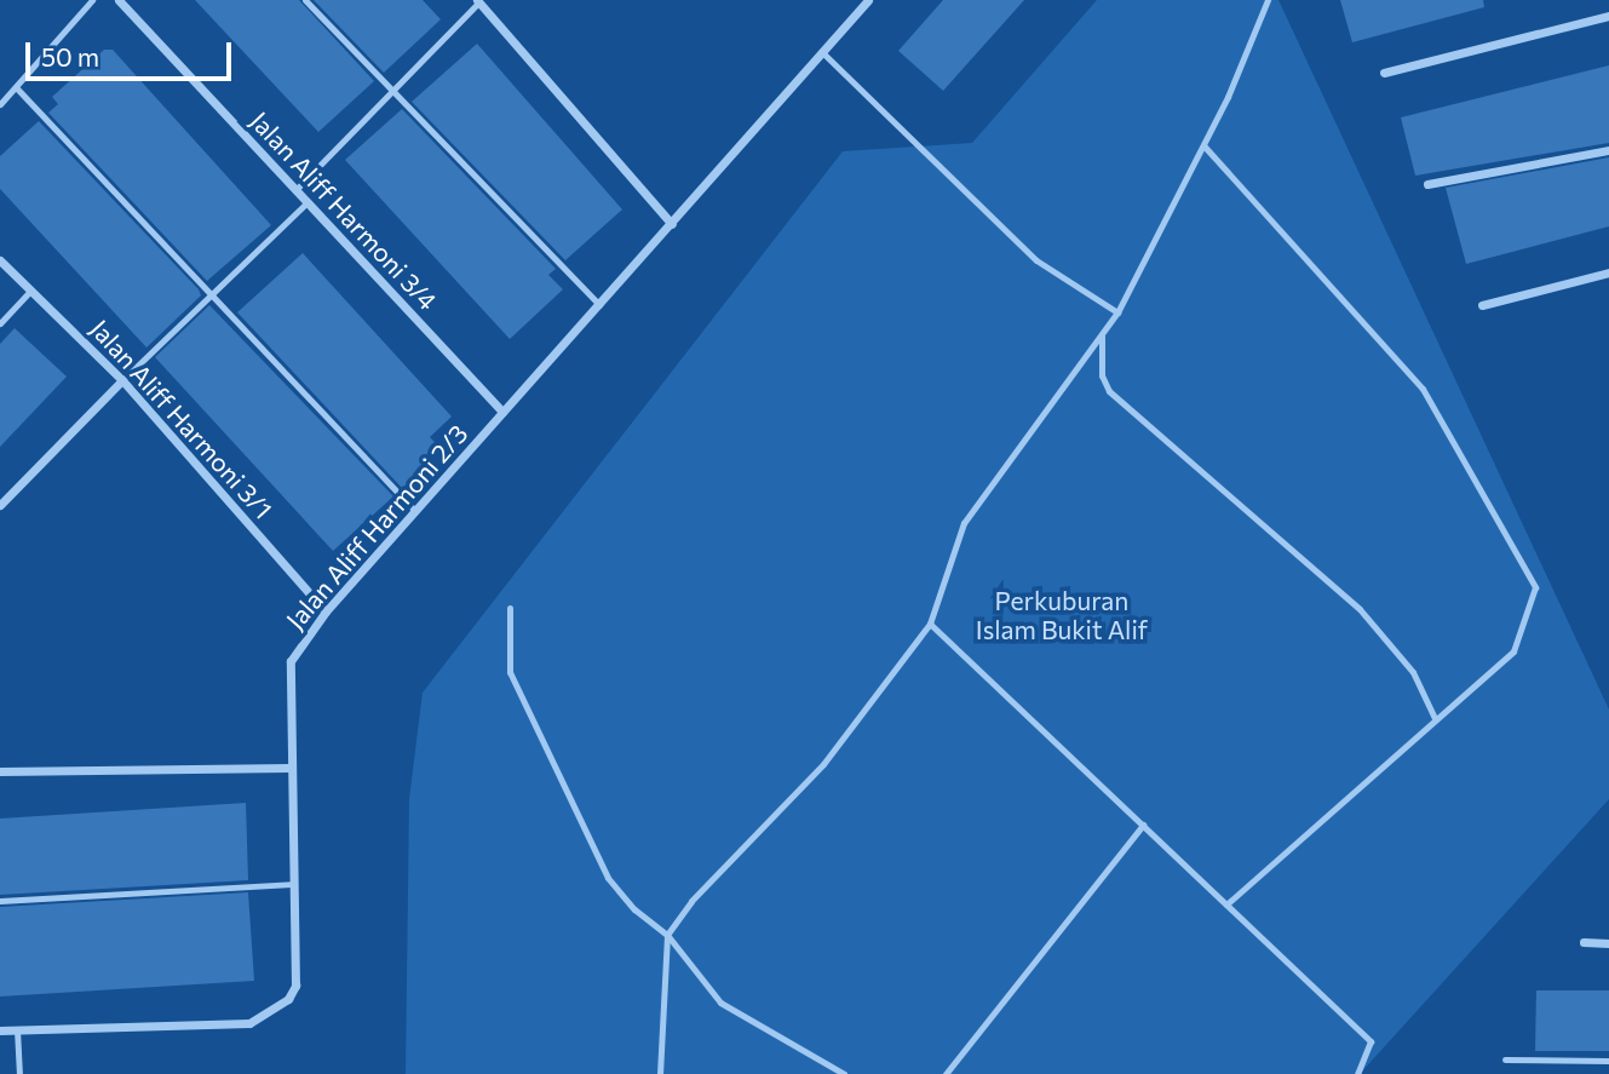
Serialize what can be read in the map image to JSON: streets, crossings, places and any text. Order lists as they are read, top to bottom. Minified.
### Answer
{"streets":{"street":["Jalan Aliff Harmoni 3/4","Jalan Aliff Harmoni 3/1","Jalan Aliff Harmoni 2/3"]},"crossings":[["Jalan Aliff Harmoni 3/4","Jalan Aliff Harmoni 2/3"],["Jalan Aliff Harmoni 3/1","Jalan Aliff Harmoni 2/3"]],"parks":["Perkuburan Islam Bukit Alif"],"scale_bar":"50 m"}
